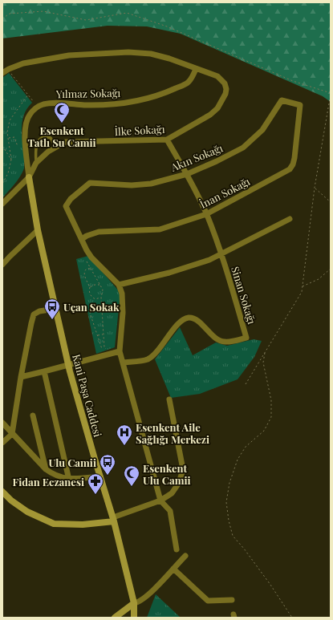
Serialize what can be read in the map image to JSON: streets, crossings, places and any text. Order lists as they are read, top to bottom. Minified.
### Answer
{"streets":{"street":["Yılmaz Sokağı","İlke Sokağı","Akın Sokağı","İnan Sokağı","Sinan Sokağı","Kani Paşa Caddesi"]},"crossings":[["Yılmaz Sokağı","İlke Sokağı"],["İlke Sokağı","Sinan Sokağı"],["İlke Sokağı","Kani Paşa Caddesi"],["Akın Sokağı","İnan Sokağı"],["Akın Sokağı","Sinan Sokağı"],["İnan Sokağı","Sinan Sokağı"]],"places":{"mosque":["Esenkent Tatlı Su Camii","Esenkent Ulu Camii"],"bus stop":["Uçan Sokak","Ulu Camii"],"hospital":["Esenkent Aile Sağlığı Merkezi"],"pharmacy":["Fidan Eczanesi"]}}
